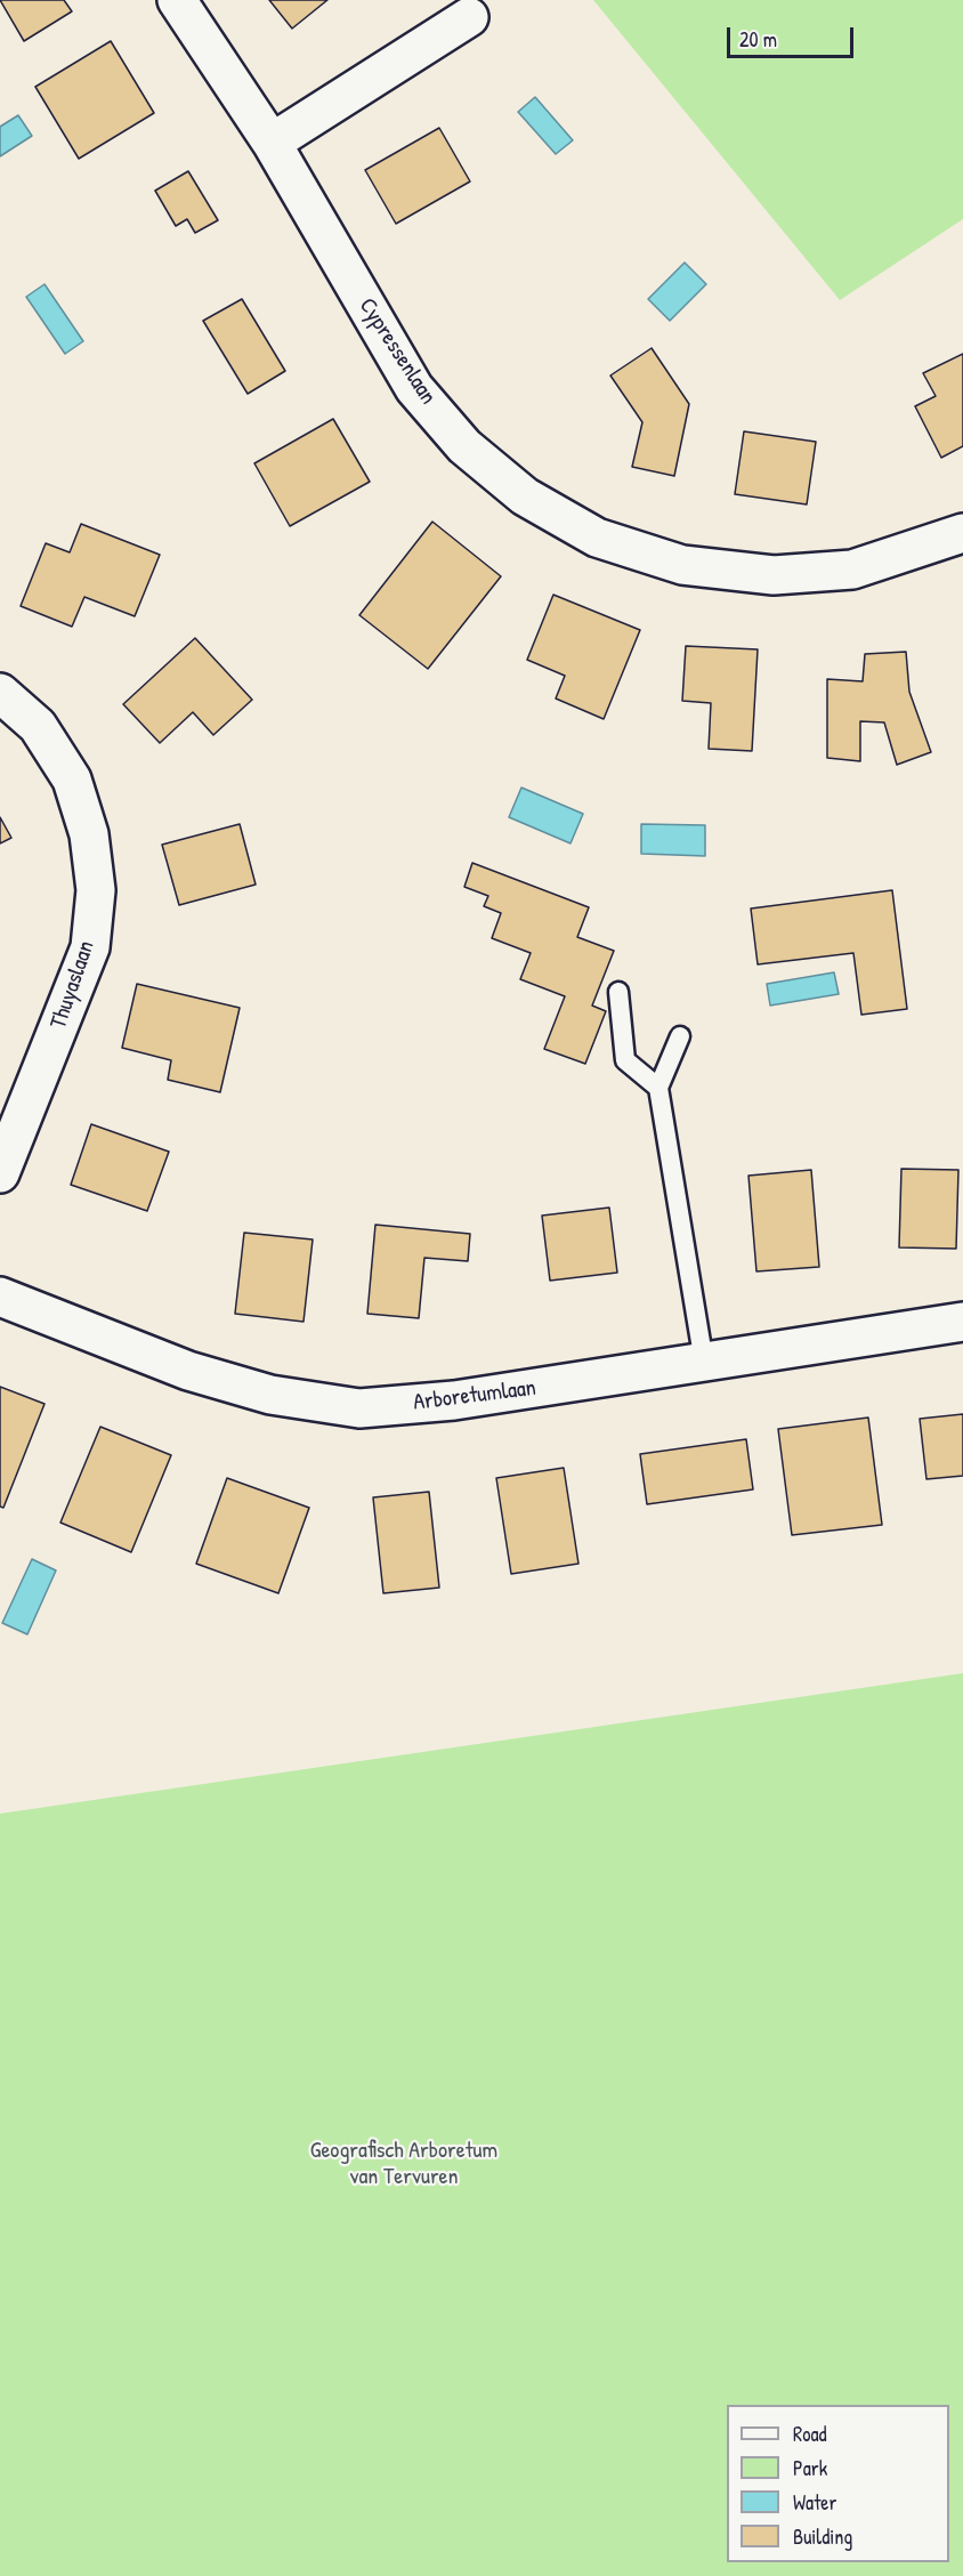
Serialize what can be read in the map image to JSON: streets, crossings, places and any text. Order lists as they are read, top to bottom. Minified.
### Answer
{"streets":{"street":["Cypressenlaan","Thuyaslaan","Arboretumlaan"]},"parks":["Geografisch Arboretum van Tervuren"],"legend":["Road","Park","Water","Building"],"scale_bar":"20 m"}
